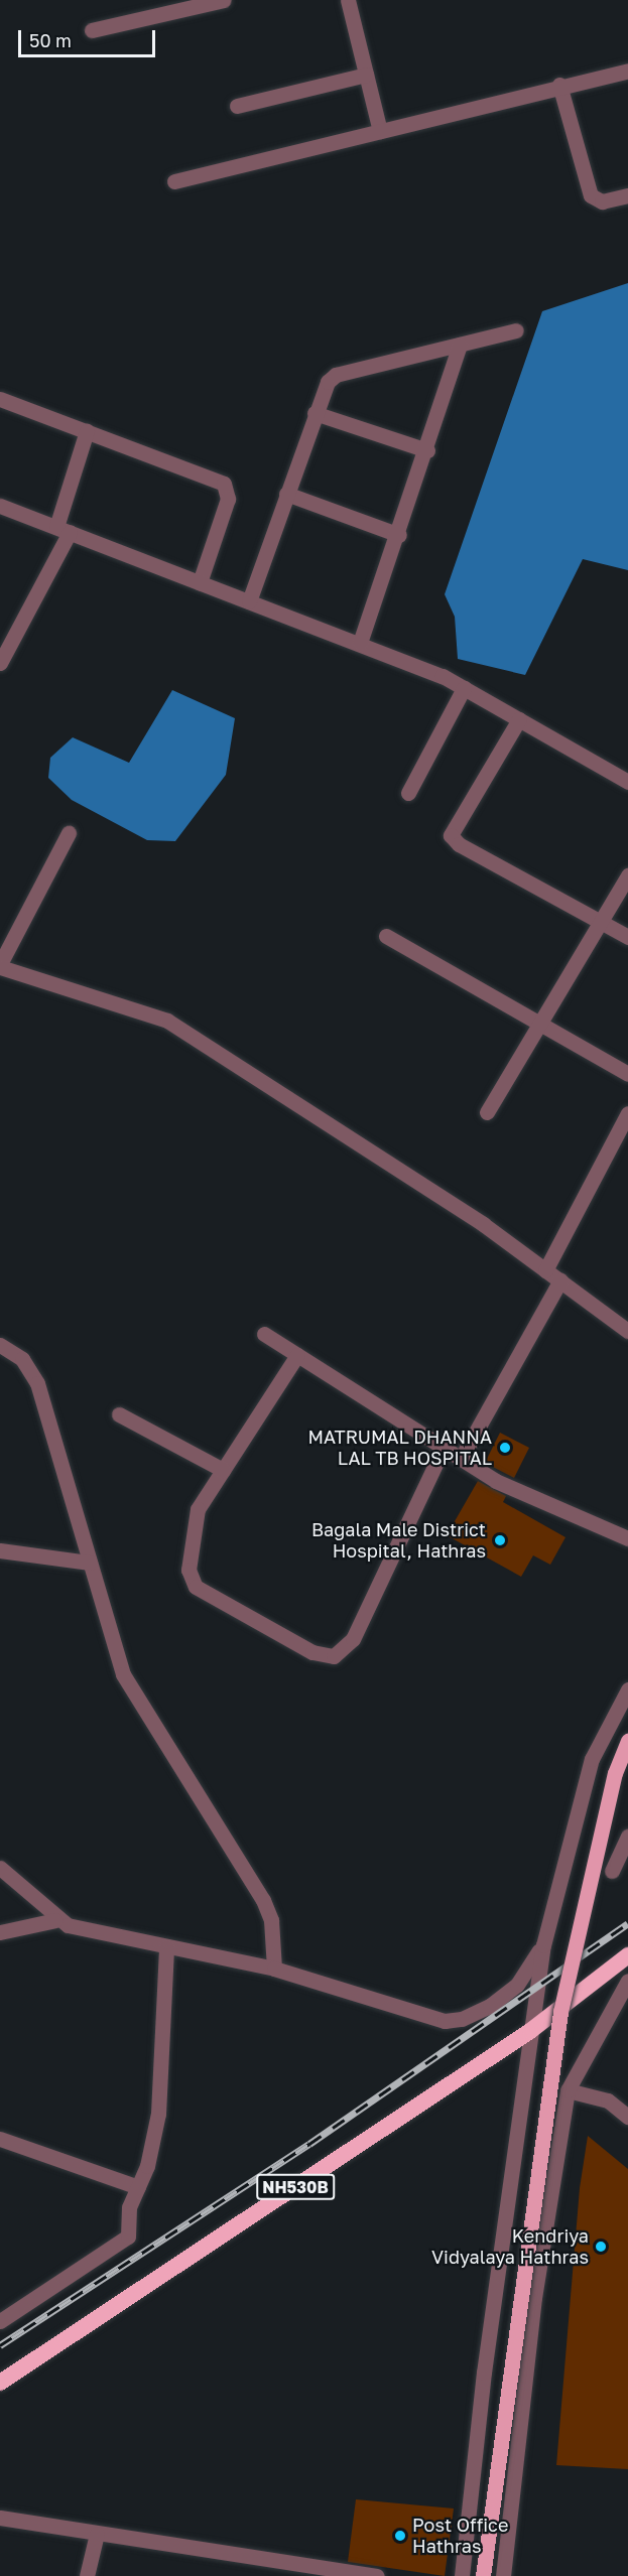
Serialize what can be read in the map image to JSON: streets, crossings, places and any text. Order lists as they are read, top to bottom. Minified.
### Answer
{"streets":{"highway":["NH530B"]},"places":["MATRUMAL DHANNA LAL TB HOSPITAL","Bagala Male District Hospital, Hathras","Kendriya Vidyalaya Hathras","Post Office Hathras"],"scale_bar":"50 m"}
